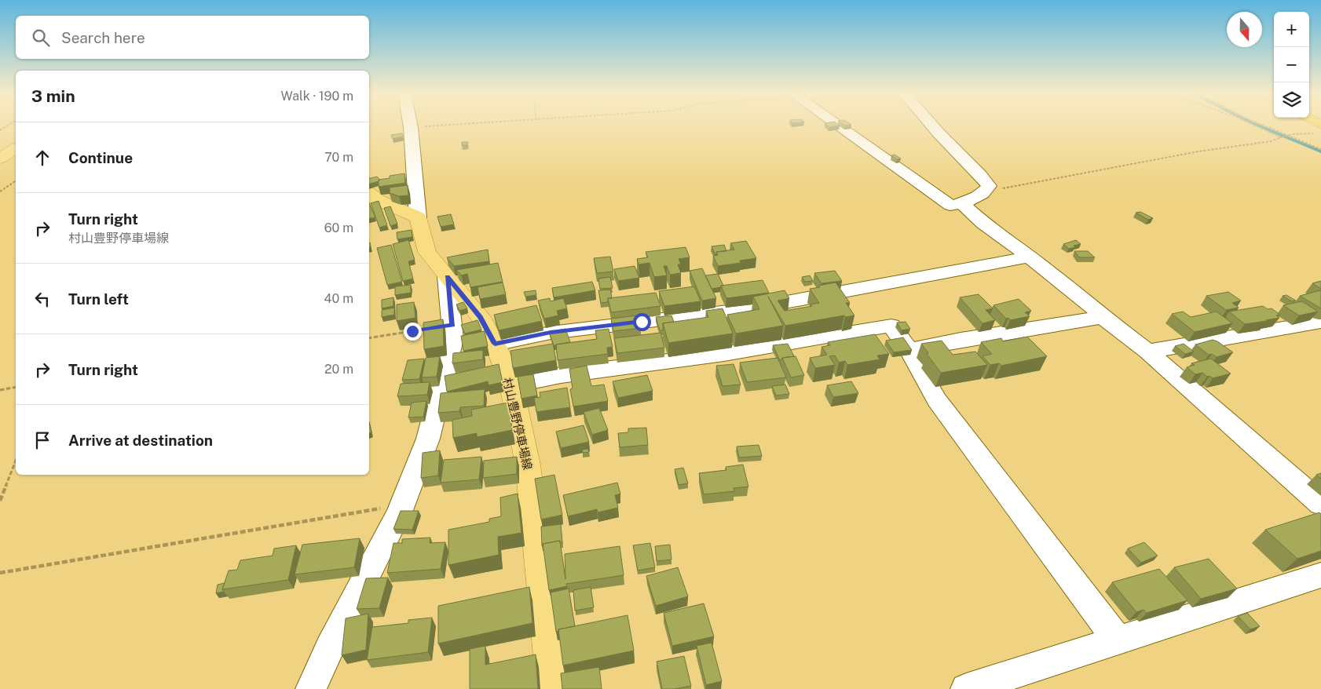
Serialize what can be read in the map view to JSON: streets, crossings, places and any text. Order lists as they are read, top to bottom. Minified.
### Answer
{"streets":{"main road":["村山豊野停車場線"]},"north":"bottom","page":{"map_buttons":["+","−"],"search":"Search here","heading":["3 min","Walk · 190 m"],"list":[["Continue","70 m"],["Turn right","村山豊野停車場線","60 m"],["Turn left","40 m"],["Turn right","20 m"],"Arrive at destination"]}}
